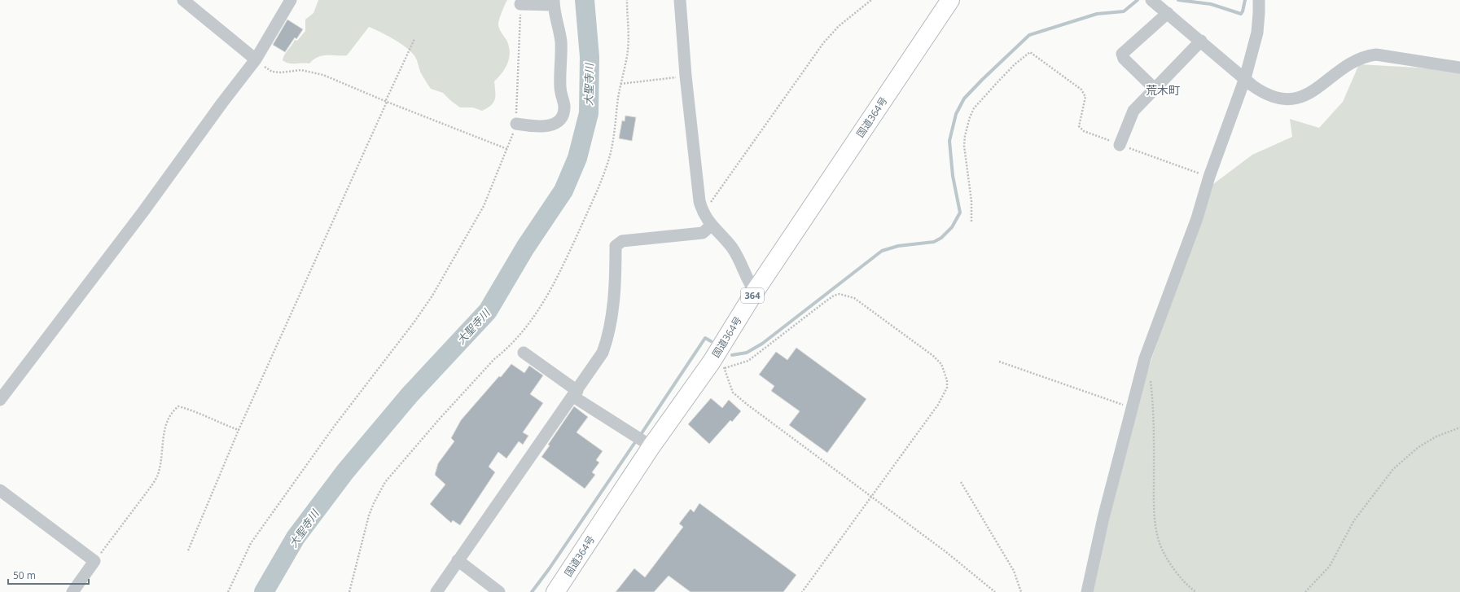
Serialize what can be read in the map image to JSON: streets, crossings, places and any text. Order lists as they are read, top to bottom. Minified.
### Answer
{"streets":{"highway":["国道364号","364"]},"districts":["荒木町"],"water":["大聖寺川"],"scale_bar":"50 m"}
